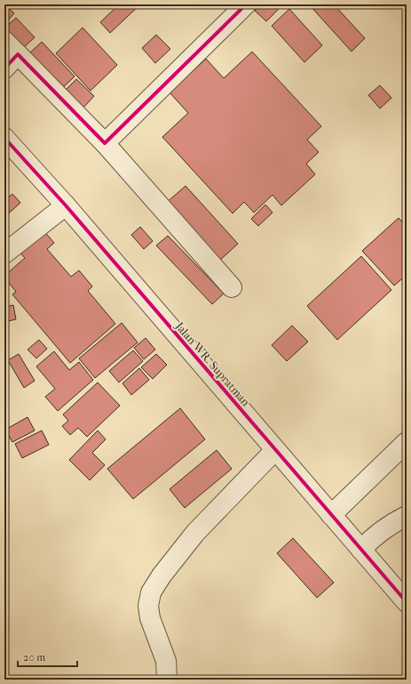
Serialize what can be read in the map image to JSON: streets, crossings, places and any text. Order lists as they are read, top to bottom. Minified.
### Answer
{"streets":{"street":["Jalan WR. Supratman"]},"scale_bar":"20 m"}
